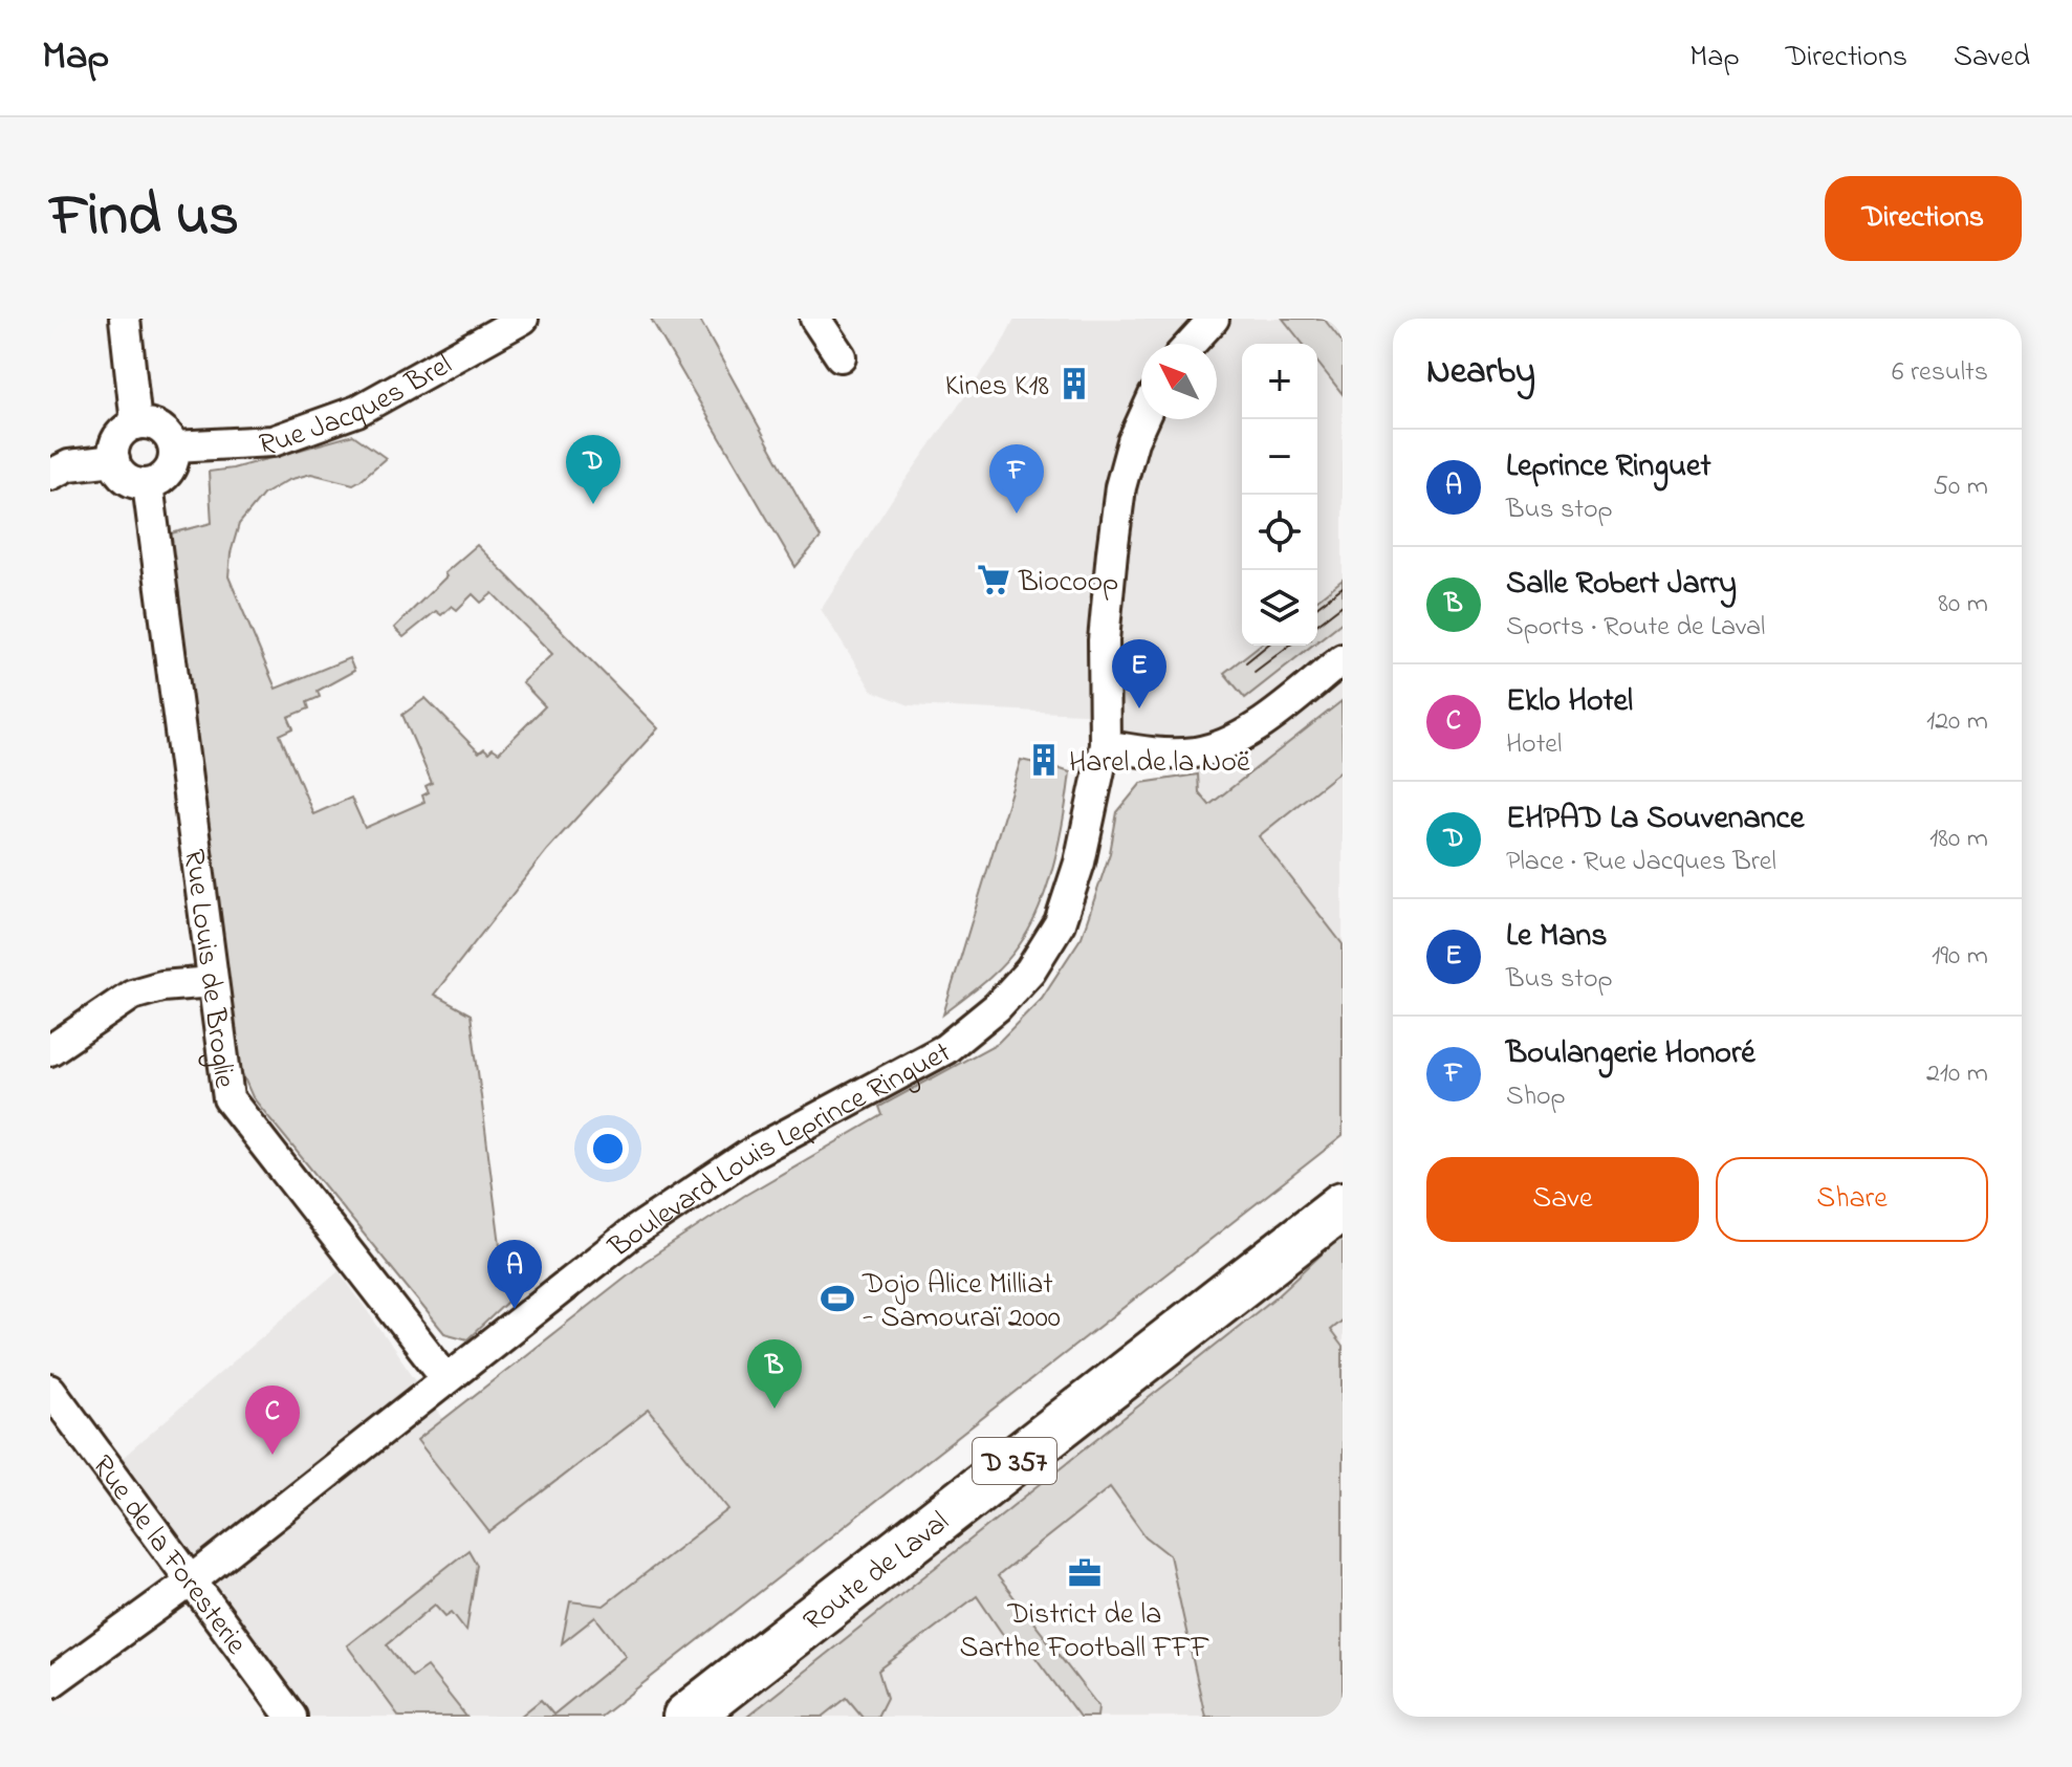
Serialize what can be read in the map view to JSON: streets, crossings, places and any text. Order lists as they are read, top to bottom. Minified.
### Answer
{"streets":{"main road":["D 357","Route de Laval"],"street":["Rue Jacques Brel","Rue Louis de Broglie","Boulevard Louis Leprince Ringuet","Rue de la Foresterie"]},"crossings":[["Rue Jacques Brel","Rue Louis de Broglie"],["Rue Louis de Broglie","Boulevard Louis Leprince Ringuet"],["Boulevard Louis Leprince Ringuet","Rue de la Foresterie"]],"places":{"building":["Kines K18","Harel de la Noë"],"supermarket":["Biocoop"],"sports":["Dojo Alice Milliat - Samouraï 2000"],"office":["District de la Sarthe Football FFF"]},"north":"top left","page":{"header":"Map","nav":["Map","Directions","Saved"],"title":"Find us","buttons":["Directions",["Save","Share"]],"heading":["Nearby","6 results"],"map_buttons":["+","−"],"list":[{"mark":"A","name":"Leprince Ringuet","note":"Bus stop","value":"50 m"},{"mark":"B","name":"Salle Robert Jarry","note":"Sports · Route de Laval","value":"80 m"},{"mark":"C","name":"Eklo Hotel","note":"Hotel","value":"120 m"},{"mark":"D","name":"EHPAD La Souvenance","note":"Place · Rue Jacques Brel","value":"180 m"},{"mark":"E","name":"Le Mans","note":"Bus stop","value":"190 m"},{"mark":"F","name":"Boulangerie Honoré","note":"Shop","value":"210 m"}],"pins":["D","F","E","A","B","C"]}}
